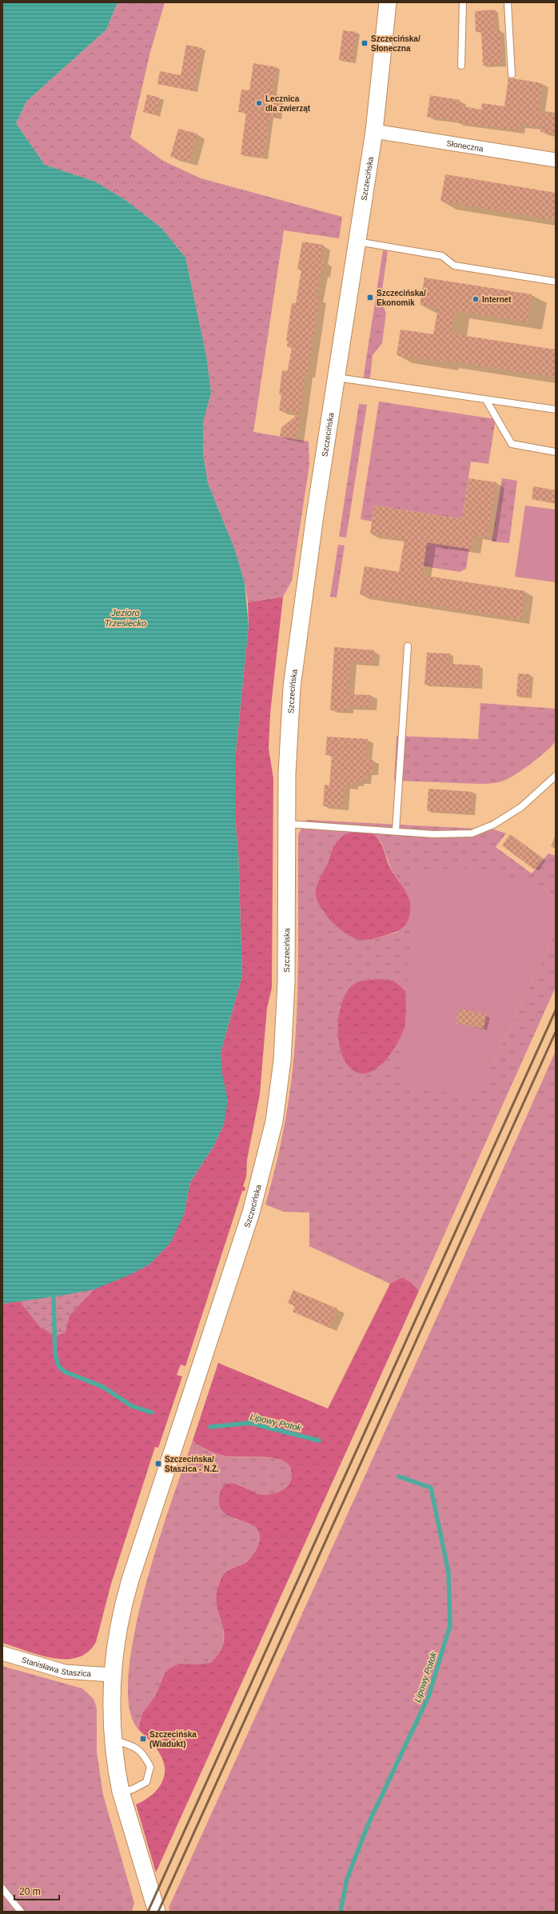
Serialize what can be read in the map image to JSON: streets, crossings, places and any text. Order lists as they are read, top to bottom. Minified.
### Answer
{"streets":{"street":["Słoneczna","Szczecińska","Stanisława Staszica"]},"crossings":[["Słoneczna","Szczecińska"],["Szczecińska","Stanisława Staszica"]],"water":["Jezioro Trzesiecko","Lipowy Potok"],"places":{"transit":["Szczecińska/ Słoneczna","Szczecińska/ Ekonomik","Szczecińska/ Staszica - N.Ż.","Szczecińska (Wiadukt)"],"other":["Lecznica dla zwierząt","Internet"]},"scale_bar":"20 m"}
